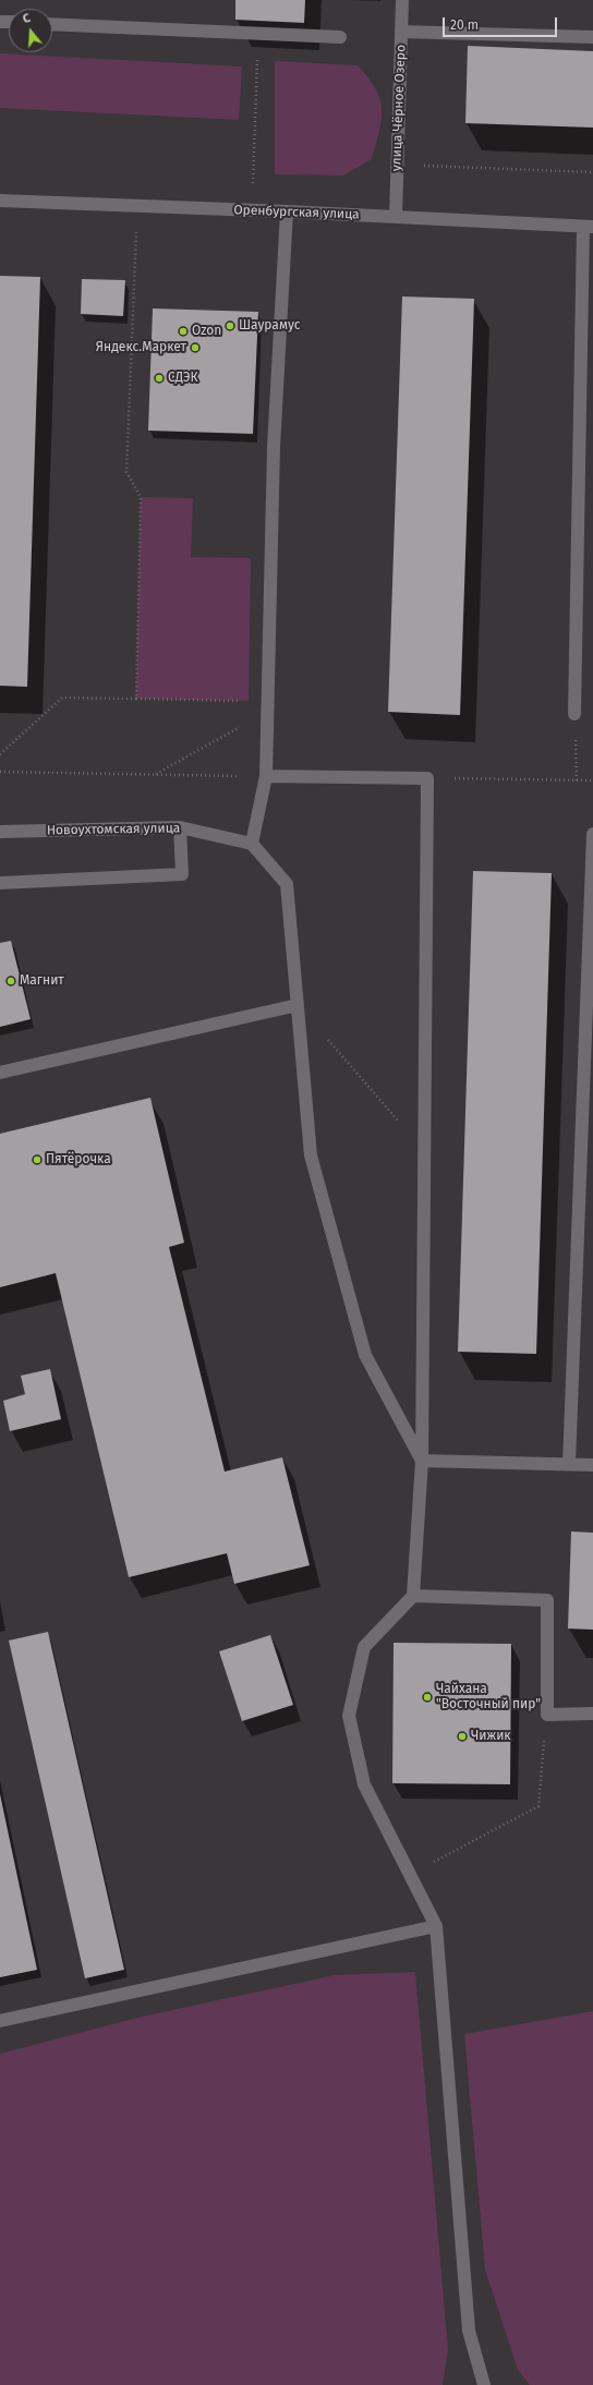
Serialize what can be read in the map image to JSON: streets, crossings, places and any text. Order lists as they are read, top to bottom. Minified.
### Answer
{"streets":{"street":["улица Чёрное Озеро","Оренбургская улица","Новоухтомская улица"]},"crossings":[["улица Чёрное Озеро","Оренбургская улица"]],"places":["Шаурамус","Ozon","Яндекс.Маркет","СДЭК","Магнит","Пятёрочка","Чайхана \"Восточный пир\"","Чижик"],"scale_bar":"20 m","north":"top"}
